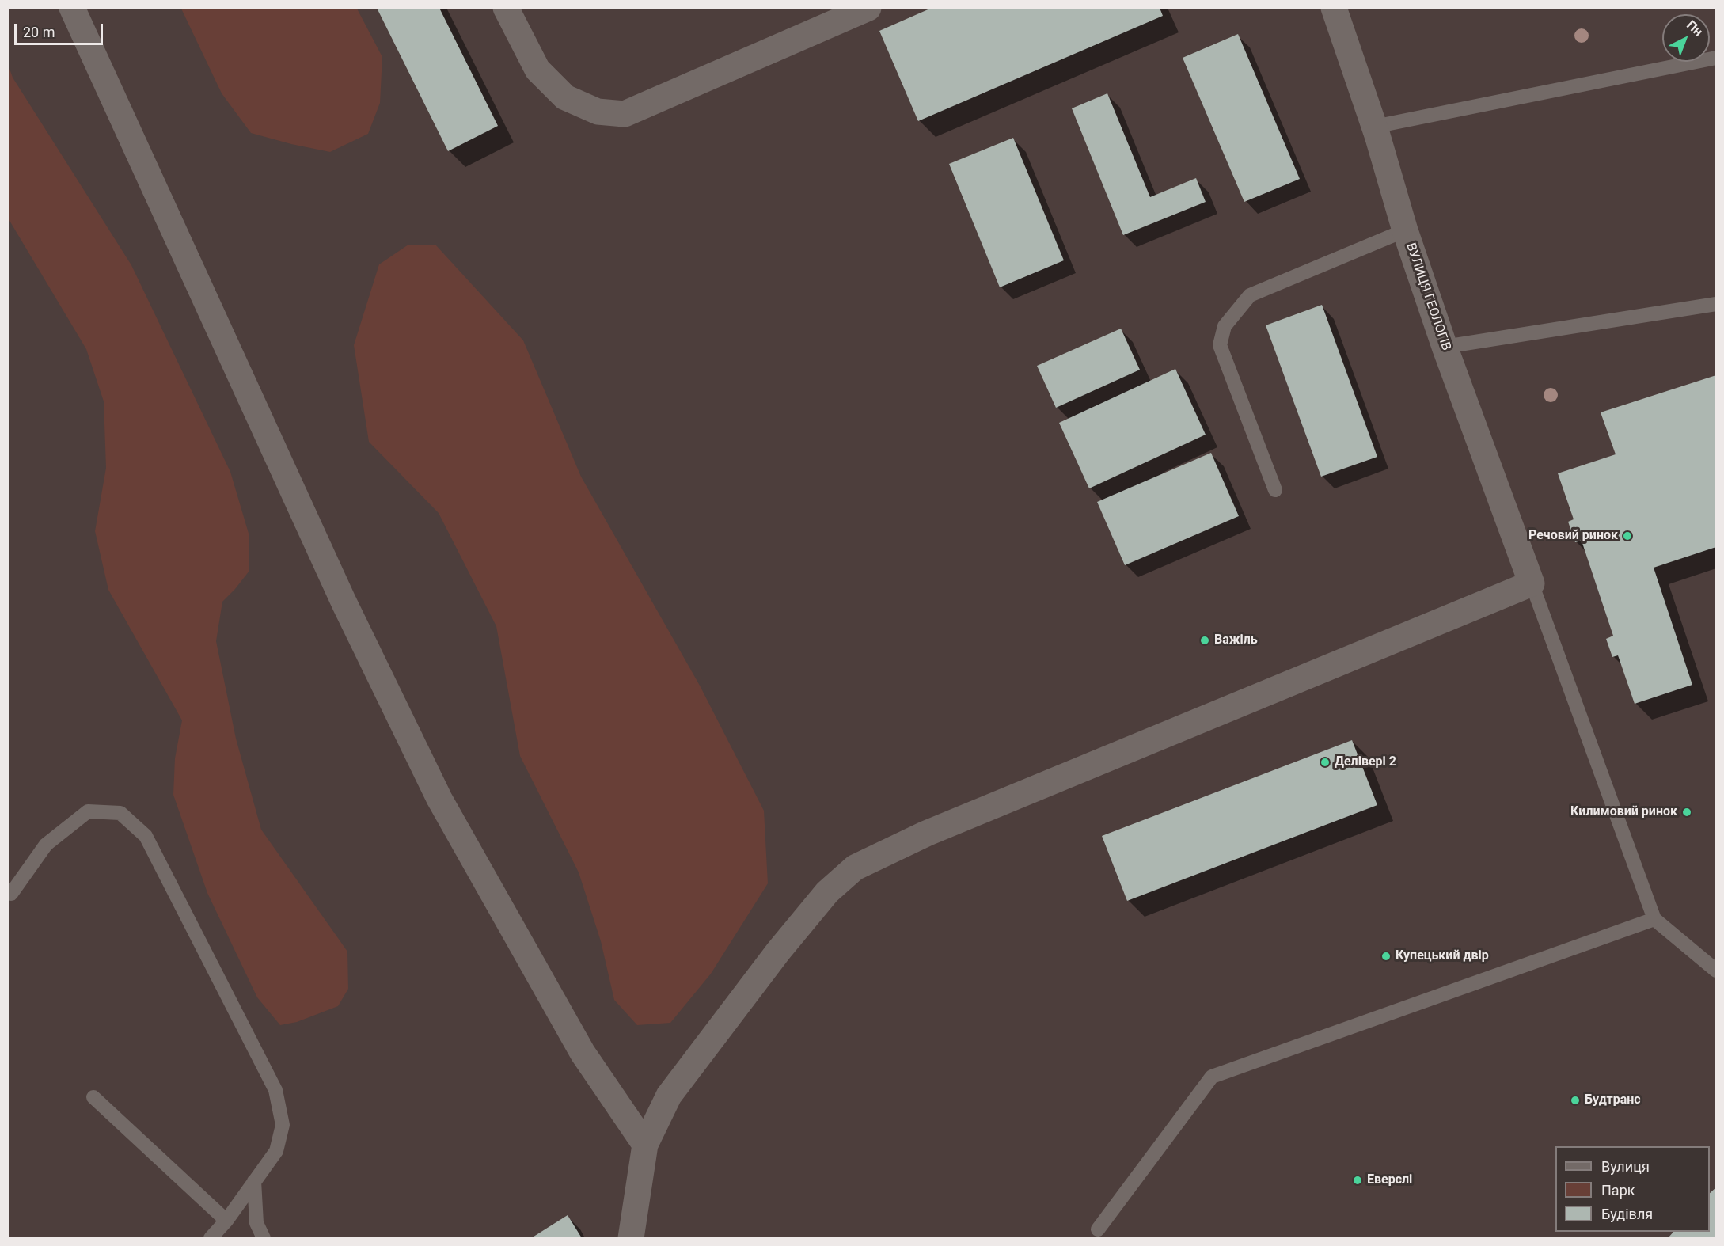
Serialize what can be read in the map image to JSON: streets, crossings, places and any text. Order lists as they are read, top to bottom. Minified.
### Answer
{"streets":{"street":["ВУЛИЦЯ ГЕОЛОГІВ"]},"places":["Речовий ринок","Важіль","Делівері 2","Килимовий ринок","Купецький двір","Будтранс","Еверслі"],"legend":["Вулиця","Парк","Будівля"],"scale_bar":"20 m","north":"top right"}
